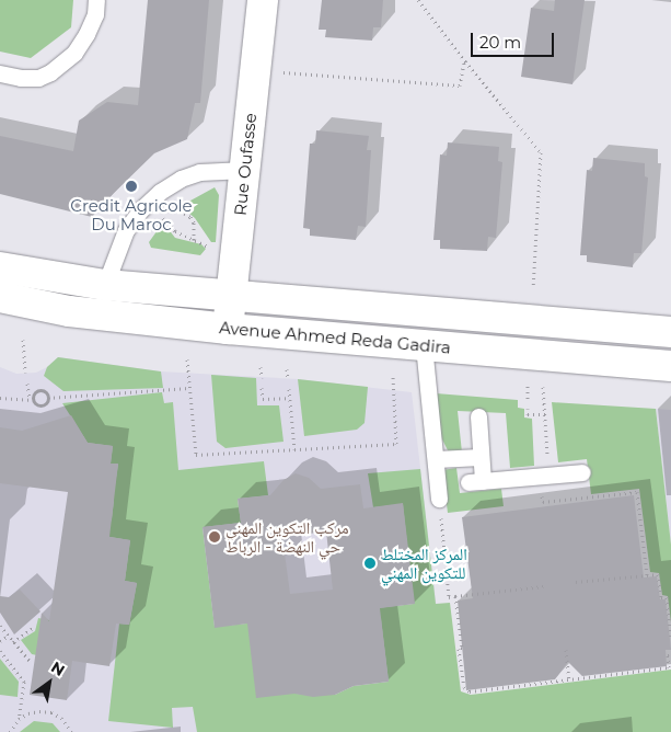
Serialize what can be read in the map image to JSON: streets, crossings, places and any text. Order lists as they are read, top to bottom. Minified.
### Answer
{"streets":{"main road":["Rue Oufasse","Avenue Ahmed Reda Gadira"]},"crossings":[["Rue Oufasse","Avenue Ahmed Reda Gadira"]],"places":["Credit Agricole Du Maroc","مركب التكوين المهني حي النهضة - الرباط","المركز المختلط للتكوين المهني"],"scale_bar":"20 m","north":"top right"}
